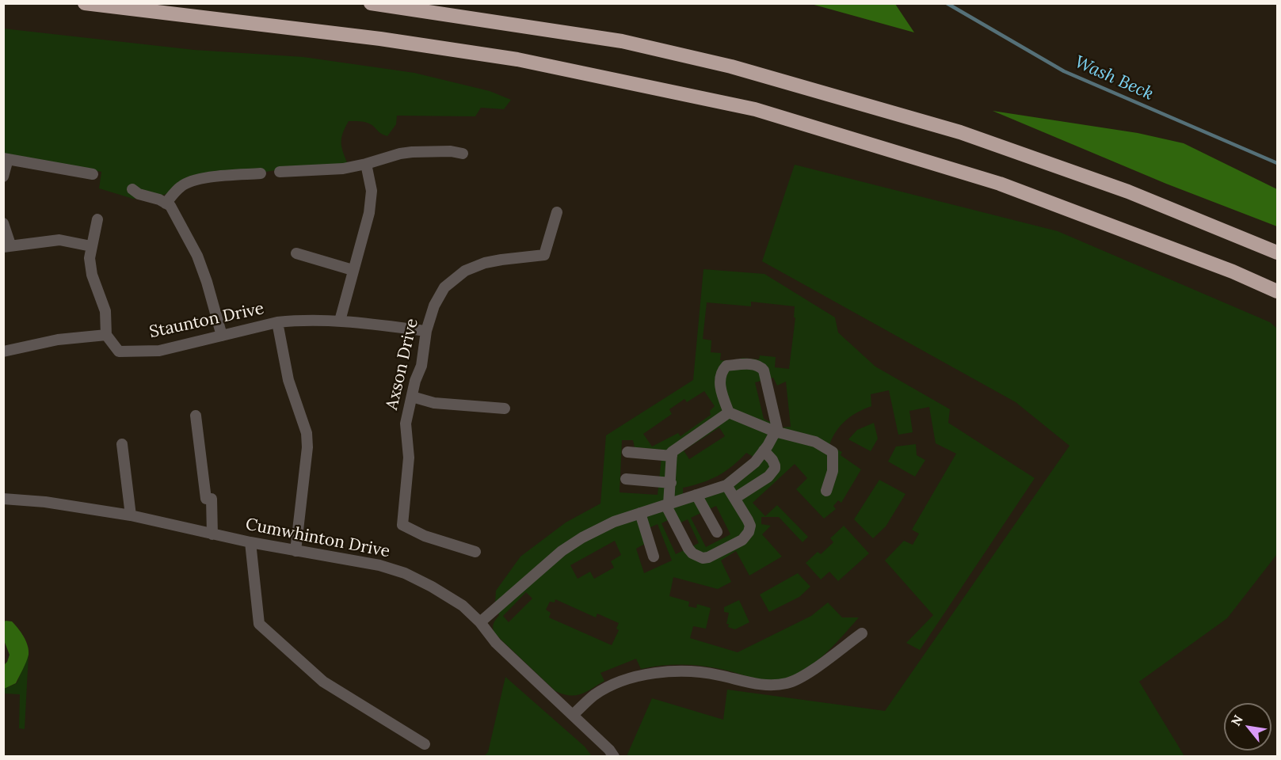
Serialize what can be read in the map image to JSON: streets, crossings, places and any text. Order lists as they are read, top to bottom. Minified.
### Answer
{"streets":{"street":["Staunton Drive","Axson Drive","Cumwhinton Drive"]},"crossings":[["Staunton Drive","Axson Drive"]],"water":["Wash Beck"],"north":"top left"}
